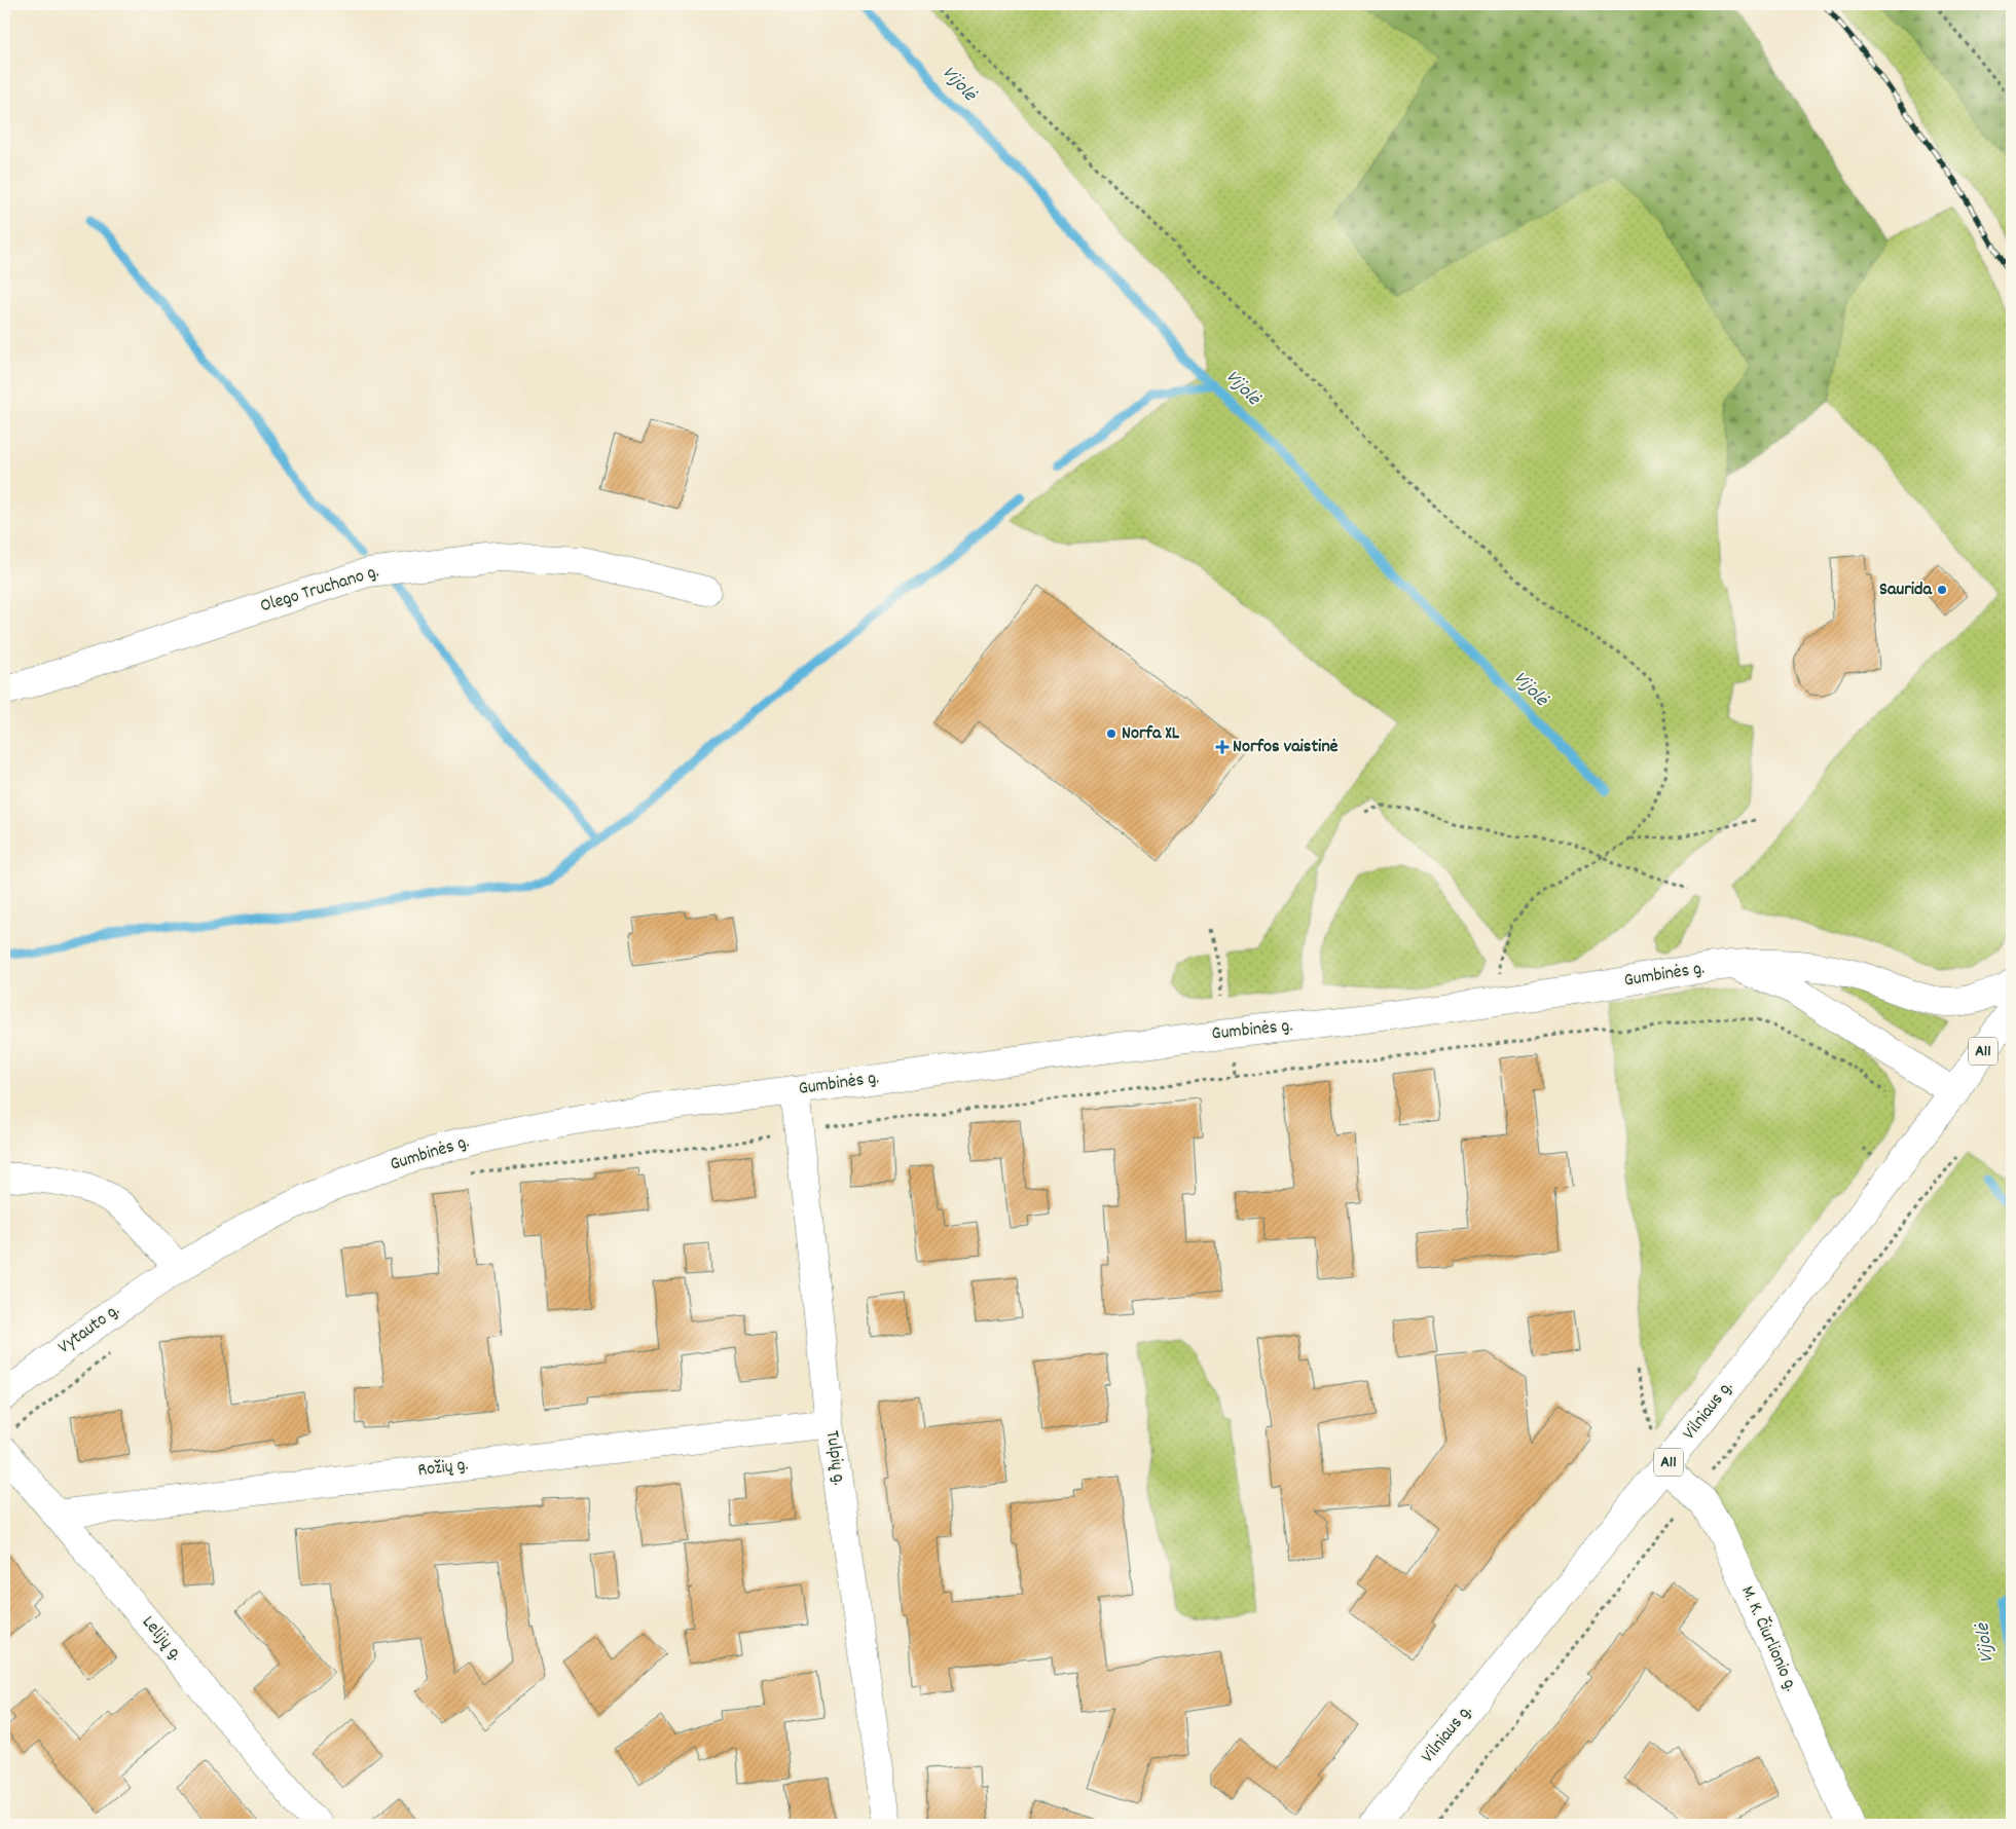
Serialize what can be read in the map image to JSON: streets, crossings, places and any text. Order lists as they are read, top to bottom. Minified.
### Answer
{"streets":{"main road":["Olego Truchano g.","Gumbinės g.","A11","Vytauto g.","Vilniaus g.","Tulpių g.","Rožių g.","Lelijų g.","M. K. Čiurlionio g."]},"crossings":[["Gumbinės g.","Vytauto g."],["Gumbinės g.","Tulpių g."],["Vilniaus g.","M. K. Čiurlionio g."],["Tulpių g.","Rožių g."],["Rožių g.","Lelijų g."]],"water":["Vijolė"],"places":{"other":["Saurida","Norfa XL"],"health":["Norfos vaistinė"]}}
